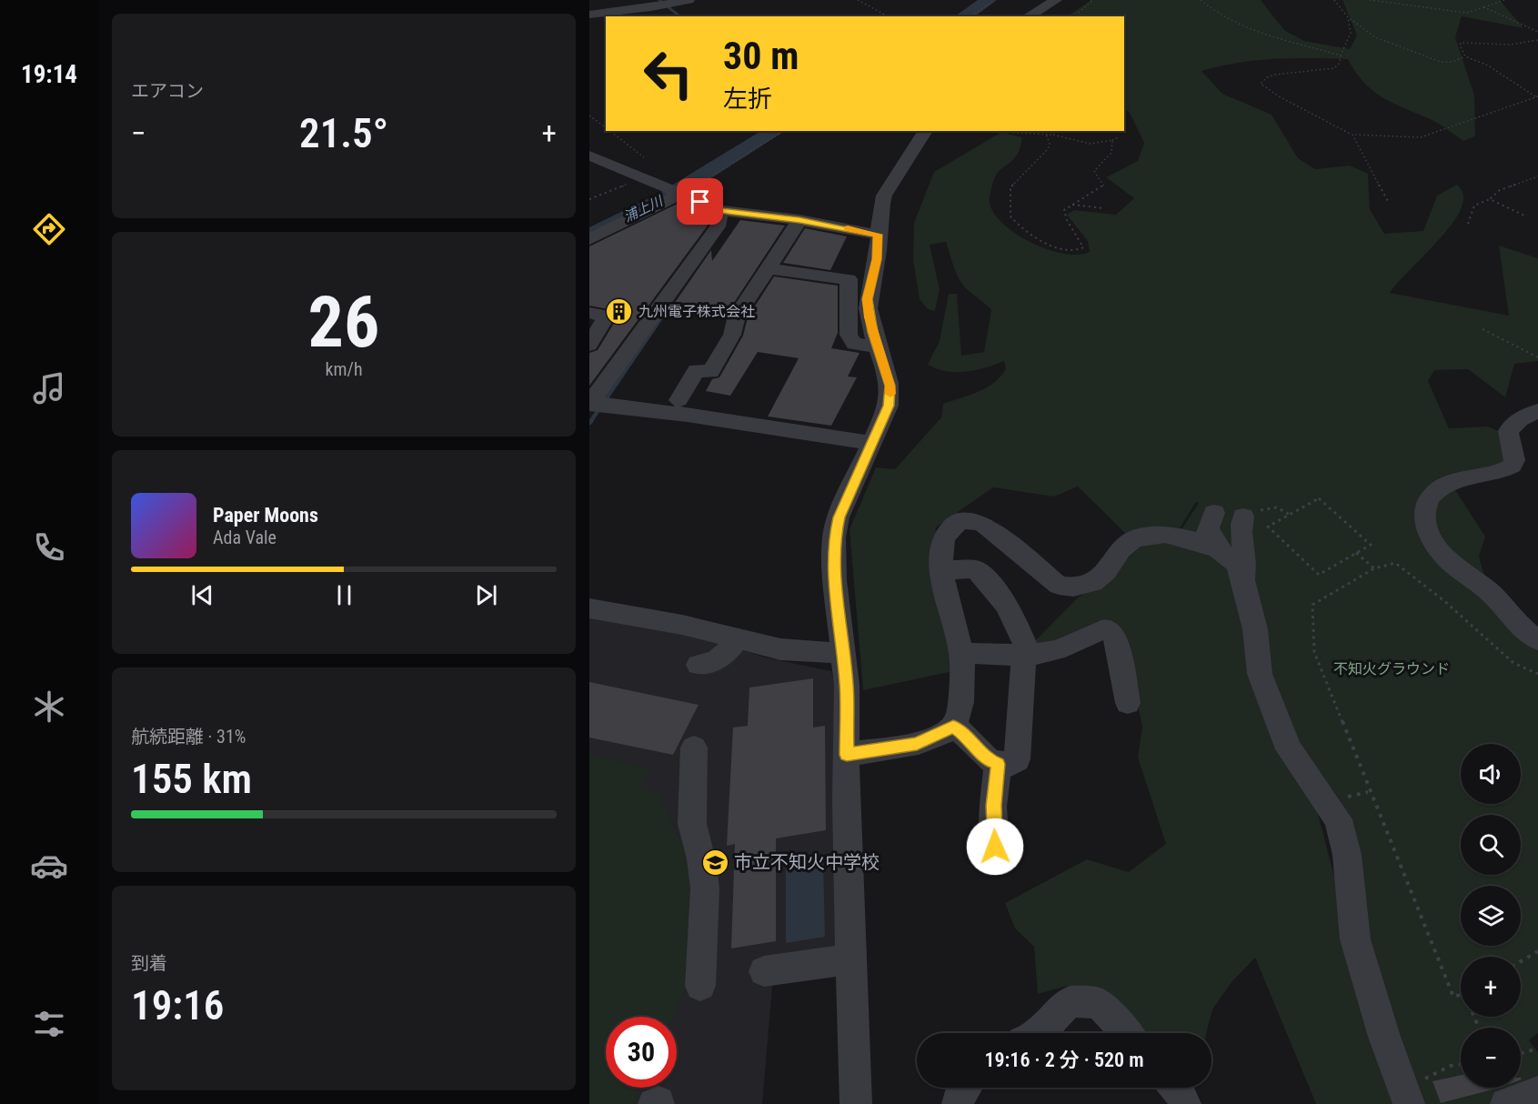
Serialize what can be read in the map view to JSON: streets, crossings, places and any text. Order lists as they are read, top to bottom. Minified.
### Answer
{"water":["浦上川"],"parks":["不知火グラウンド"],"places":{"building":["九州電子株式会社"],"school or university":["市立不知火中学校"]},"page":{"tabs":"19:14","tile":["エアコン",["26","km/h"],["航続距離 · 31%","155 km"],["到着","19:16"]],"turn":["30 m","左折"],"heat":["−","21.5°","+"],"song":["Paper Moons","Ada Vale"],"map_buttons":["+","−"],"limit":"30","trip":"19:16 · 2 分 · 520 m"}}
